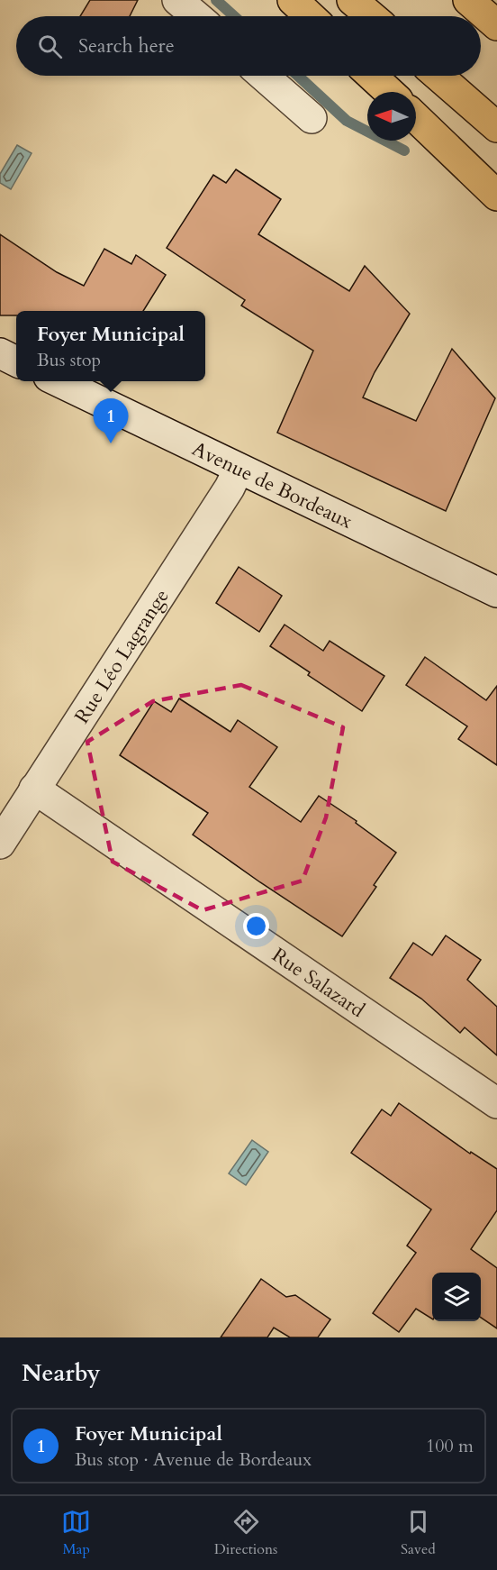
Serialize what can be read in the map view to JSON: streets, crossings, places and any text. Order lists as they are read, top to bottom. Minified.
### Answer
{"streets":{"street":["Avenue de Bordeaux","Rue Léo Lagrange","Rue Salazard"]},"crossings":[["Avenue de Bordeaux","Rue Léo Lagrange"],["Rue Léo Lagrange","Rue Salazard"]],"north":"left","page":{"search":"Search here","popup":["Foyer Municipal","Bus stop"],"pins":"1","heading":"Nearby","list":[{"mark":"1","name":"Foyer Municipal","note":"Bus stop · Avenue de Bordeaux","value":"100 m"}],"nav":["Map","Directions","Saved"]}}
